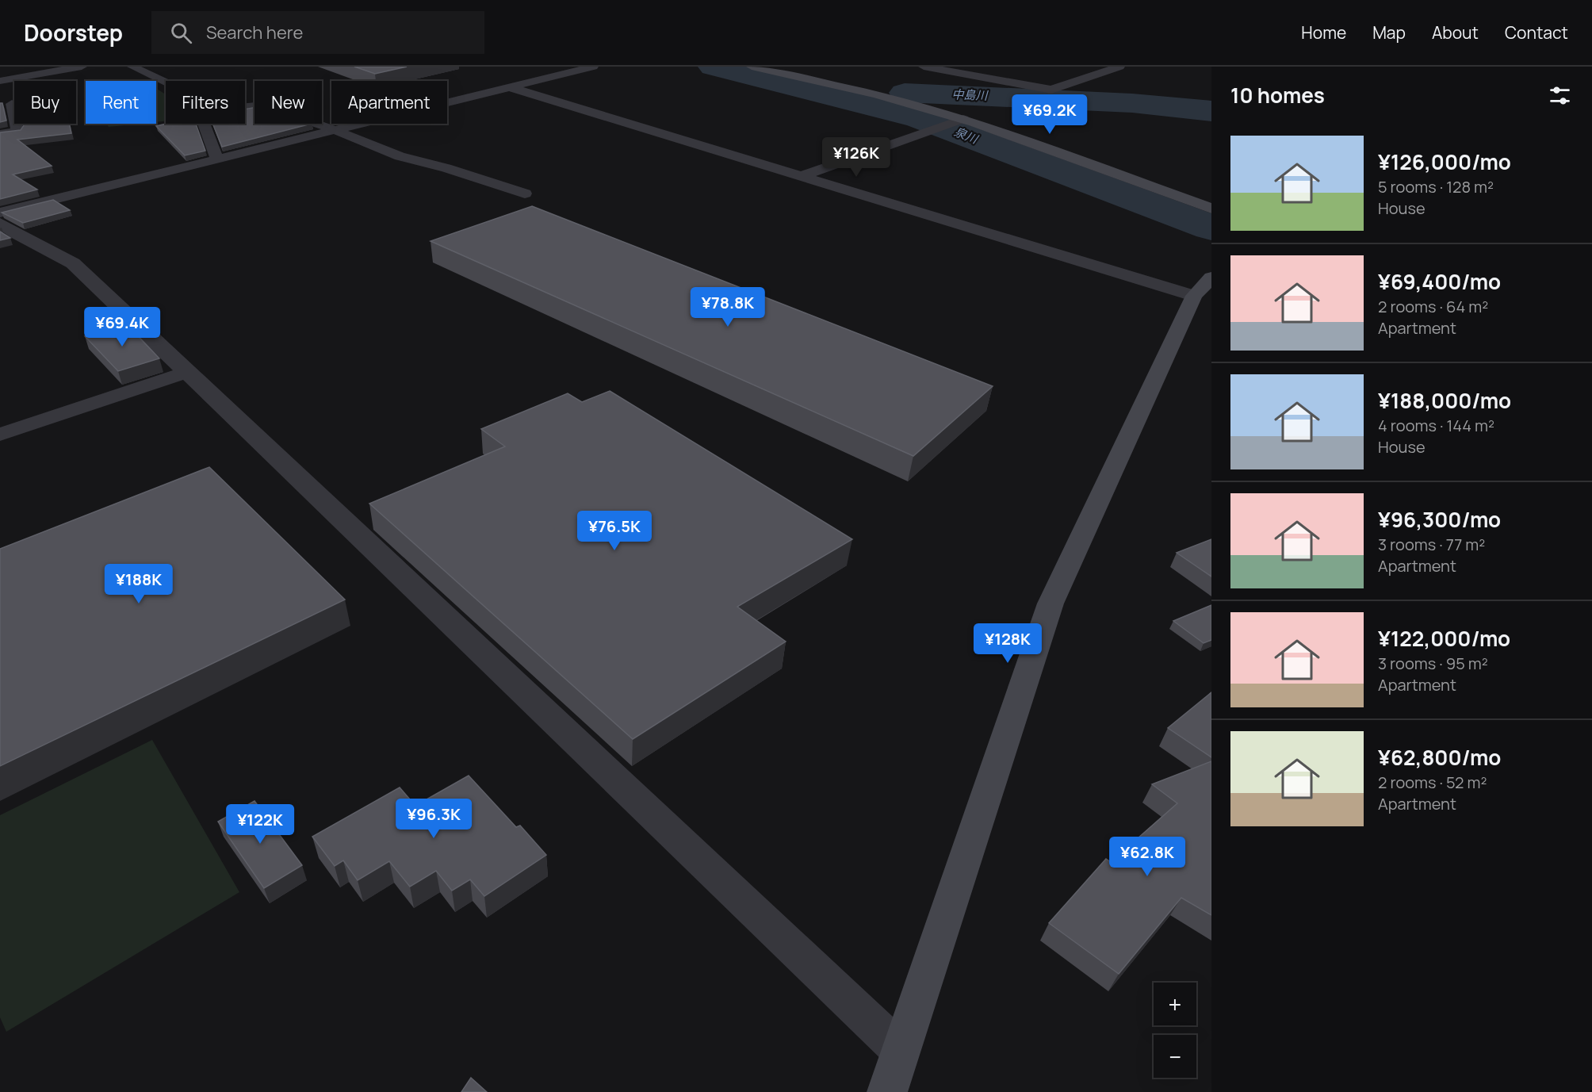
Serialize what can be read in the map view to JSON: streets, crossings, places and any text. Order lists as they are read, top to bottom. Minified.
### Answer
{"water":["中島川","泉川"],"page":{"header":"Doorstep","search":"Search here","nav":["Home","Map","About","Contact"],"heading":"10 homes","chip":["Buy","Rent","Filters","New","Apartment"],"price":["¥69.2K","¥126K","¥78.8K","¥69.4K","¥76.5K","¥188K","¥128K","¥96.3K","¥122K","¥62.8K"],"list":[{"name":"¥126,000/mo","note":"5 rooms · 128 m² · House"},{"name":"¥69,400/mo","note":"2 rooms · 64 m² · Apartment"},{"name":"¥188,000/mo","note":"4 rooms · 144 m² · House"},{"name":"¥96,300/mo","note":"3 rooms · 77 m² · Apartment"},{"name":"¥122,000/mo","note":"3 rooms · 95 m² · Apartment"},{"name":"¥62,800/mo","note":"2 rooms · 52 m² · Apartment"}],"map_buttons":["+","−"]}}
